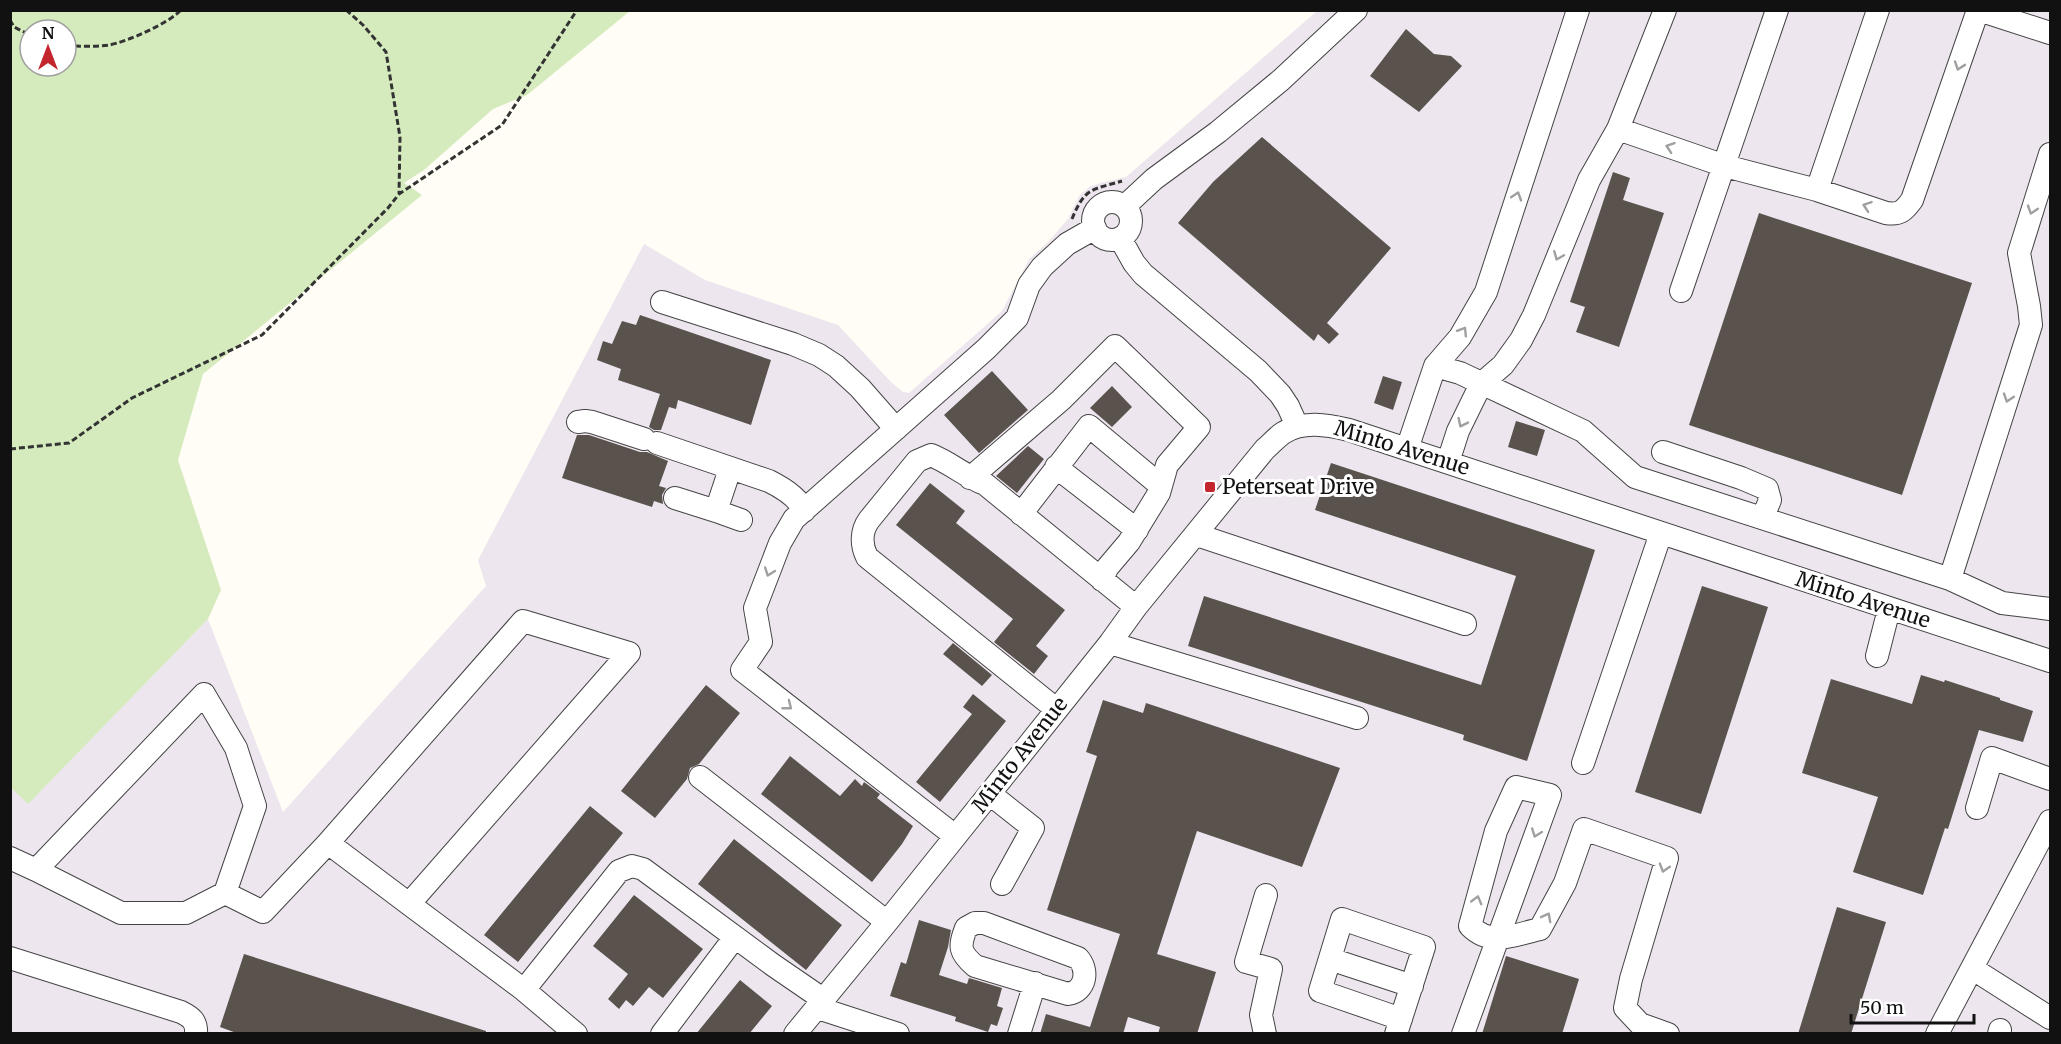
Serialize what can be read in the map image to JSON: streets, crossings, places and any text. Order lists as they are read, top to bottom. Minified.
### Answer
{"streets":{"street":["Minto Avenue"]},"places":{"transit":["Peterseat Drive"]},"scale_bar":"50 m","north":"top"}
